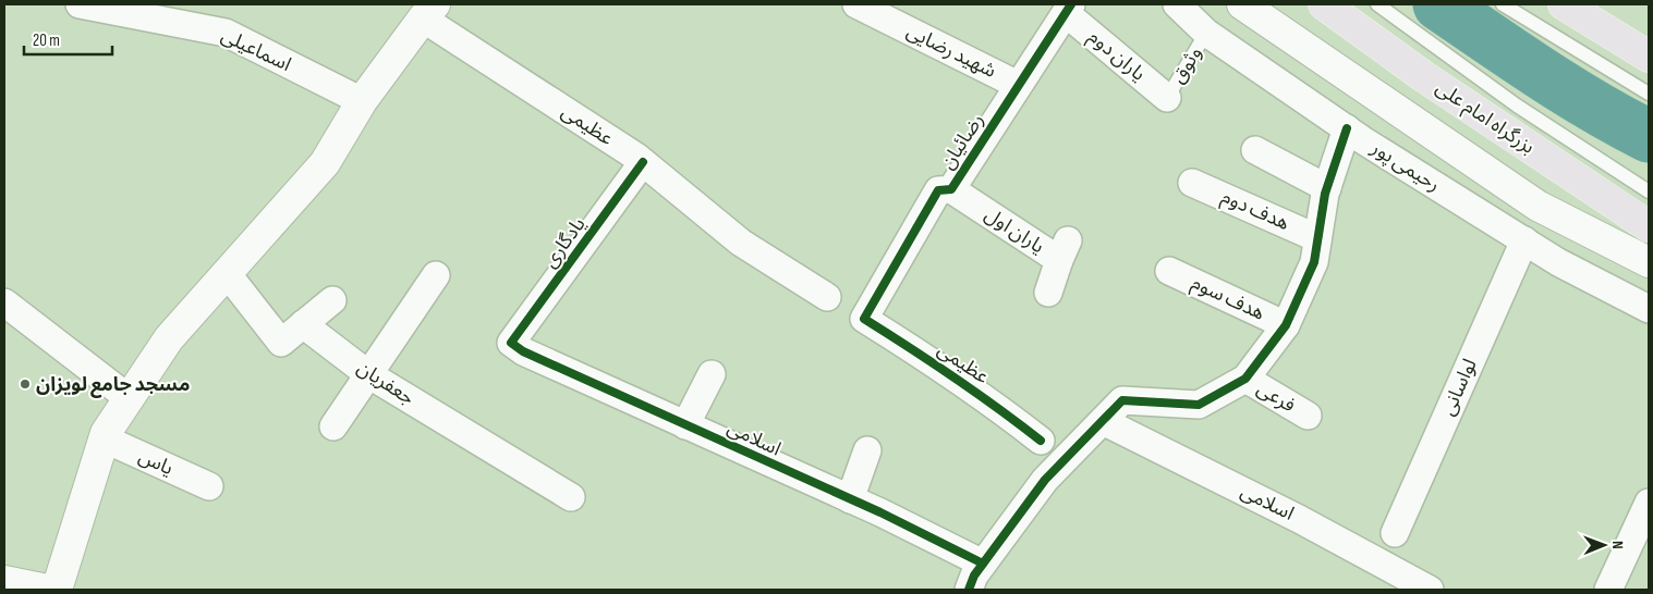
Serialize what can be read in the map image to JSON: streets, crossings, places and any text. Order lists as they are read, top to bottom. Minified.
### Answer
{"streets":{"highway":["بزرگراه امام علی"],"street":["اسماعیلی","شهید رضایی","یاران دوم","عظیمی","رضائیان","رحیمی پور","هدف دوم","یاران اول","یادگاری","هدف سوم","جعفریان","لواسانی","فرعی","اسلامی","یاس"],"lane":["وثوق"]},"crossings":[["شهید رضایی","رضائیان"],["یاران دوم","وثوق"],["یاران دوم","رضائیان"],["وثوق","رحیمی پور"],["عظیمی","رضائیان"],["عظیمی","یادگاری"],["رضائیان","یاران اول"],["رحیمی پور","لواسانی"],["یادگاری","اسلامی"]],"places":["مسجد جامع لویزان"],"scale_bar":"20 m","north":"right"}
